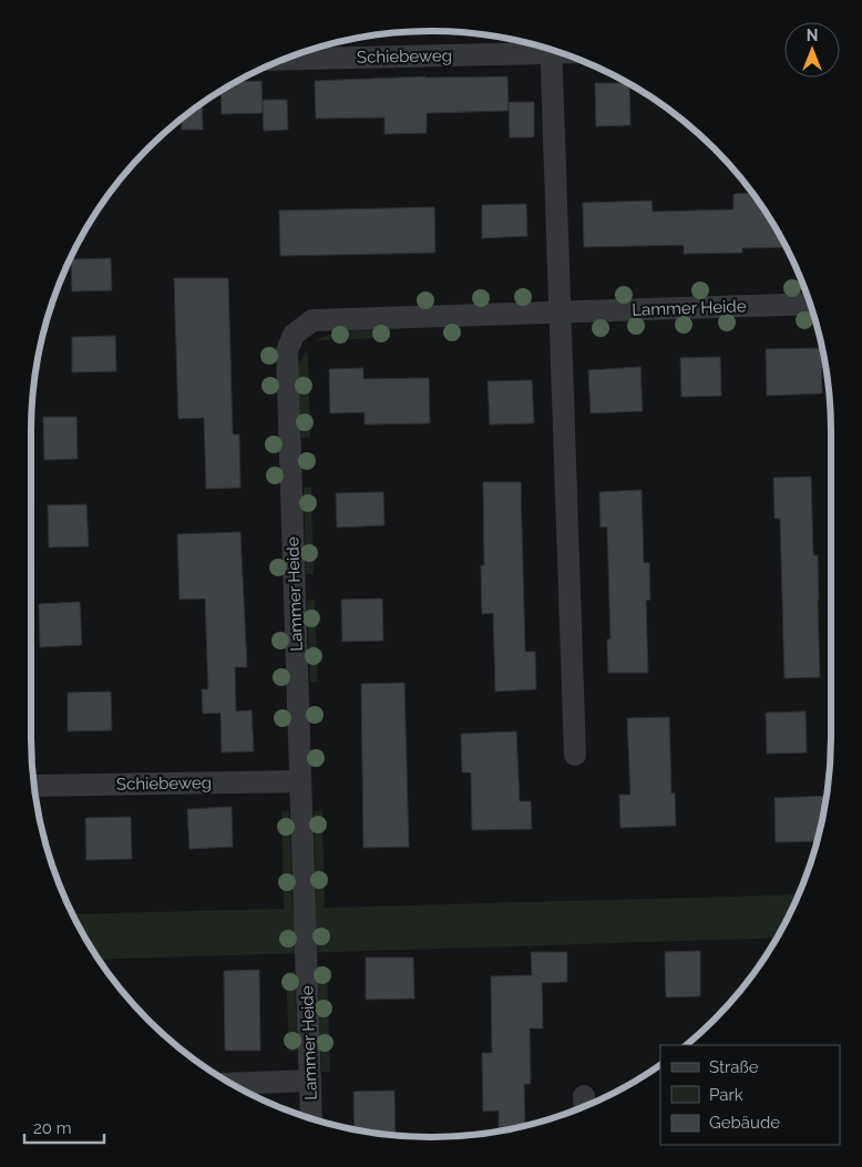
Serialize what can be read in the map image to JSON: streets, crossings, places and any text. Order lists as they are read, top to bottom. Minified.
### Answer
{"streets":{"street":["Schiebeweg","Lammer Heide"]},"crossings":[["Schiebeweg","Lammer Heide"]],"legend":["Straße","Park","Gebäude"],"scale_bar":"20 m","north":"top"}
